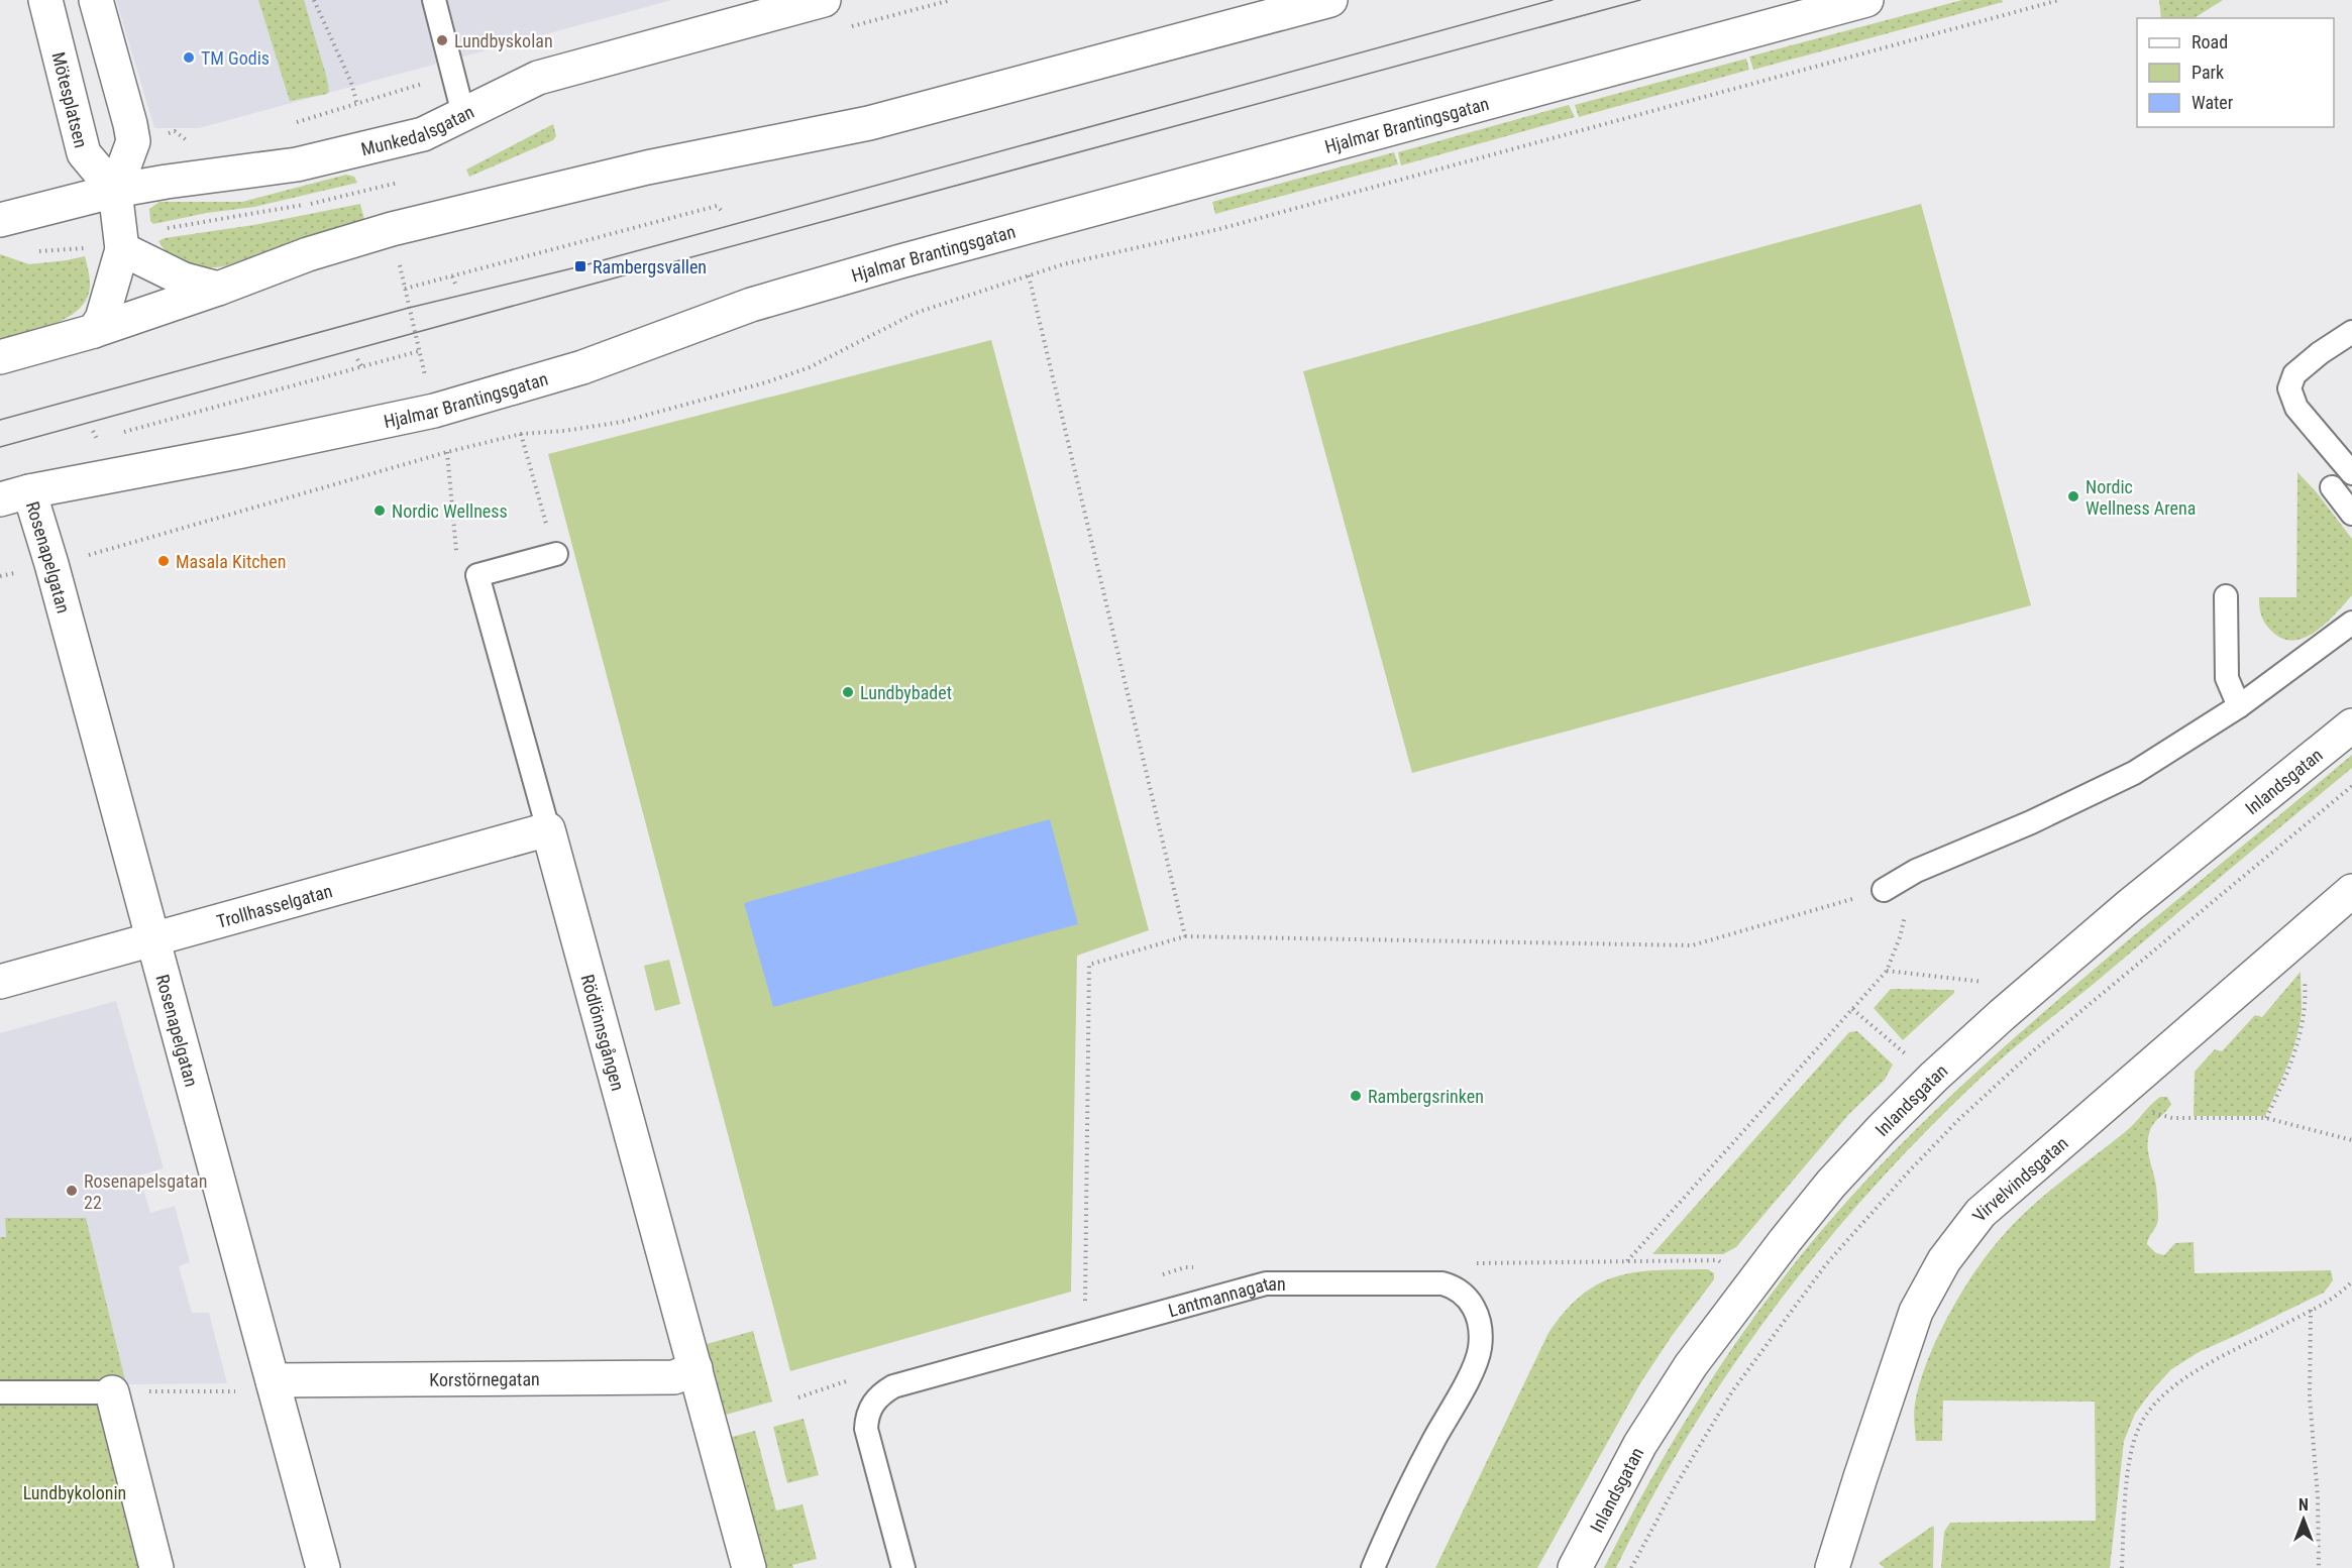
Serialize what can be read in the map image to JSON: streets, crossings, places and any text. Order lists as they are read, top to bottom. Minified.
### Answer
{"streets":{"street":["Mötesplatsen","Hjalmar Brantingsgatan","Munkedalsgatan","Rosenapelgatan","Inlandsgatan","Trollhasselgatan","Rödlönnsgången","Virvelvindsgatan","Korstörnegatan"],"lane":["Lantmannagatan"]},"crossings":[["Mötesplatsen","Munkedalsgatan"],["Hjalmar Brantingsgatan","Rosenapelgatan"],["Rosenapelgatan","Trollhasselgatan"],["Rosenapelgatan","Korstörnegatan"],["Trollhasselgatan","Rödlönnsgången"],["Rödlönnsgången","Korstörnegatan"]],"parks":["Lundbykolonin"],"places":{"other":["Lundbyskolan","TM Godis","Nordic Wellness Arena","Nordic Wellness","Masala Kitchen","Lundbybadet","Rambergsrinken","Rosenapelsgatan 22"],"transit":["Rambergsvallen"]},"legend":["Road","Park","Water"],"north":"top"}
